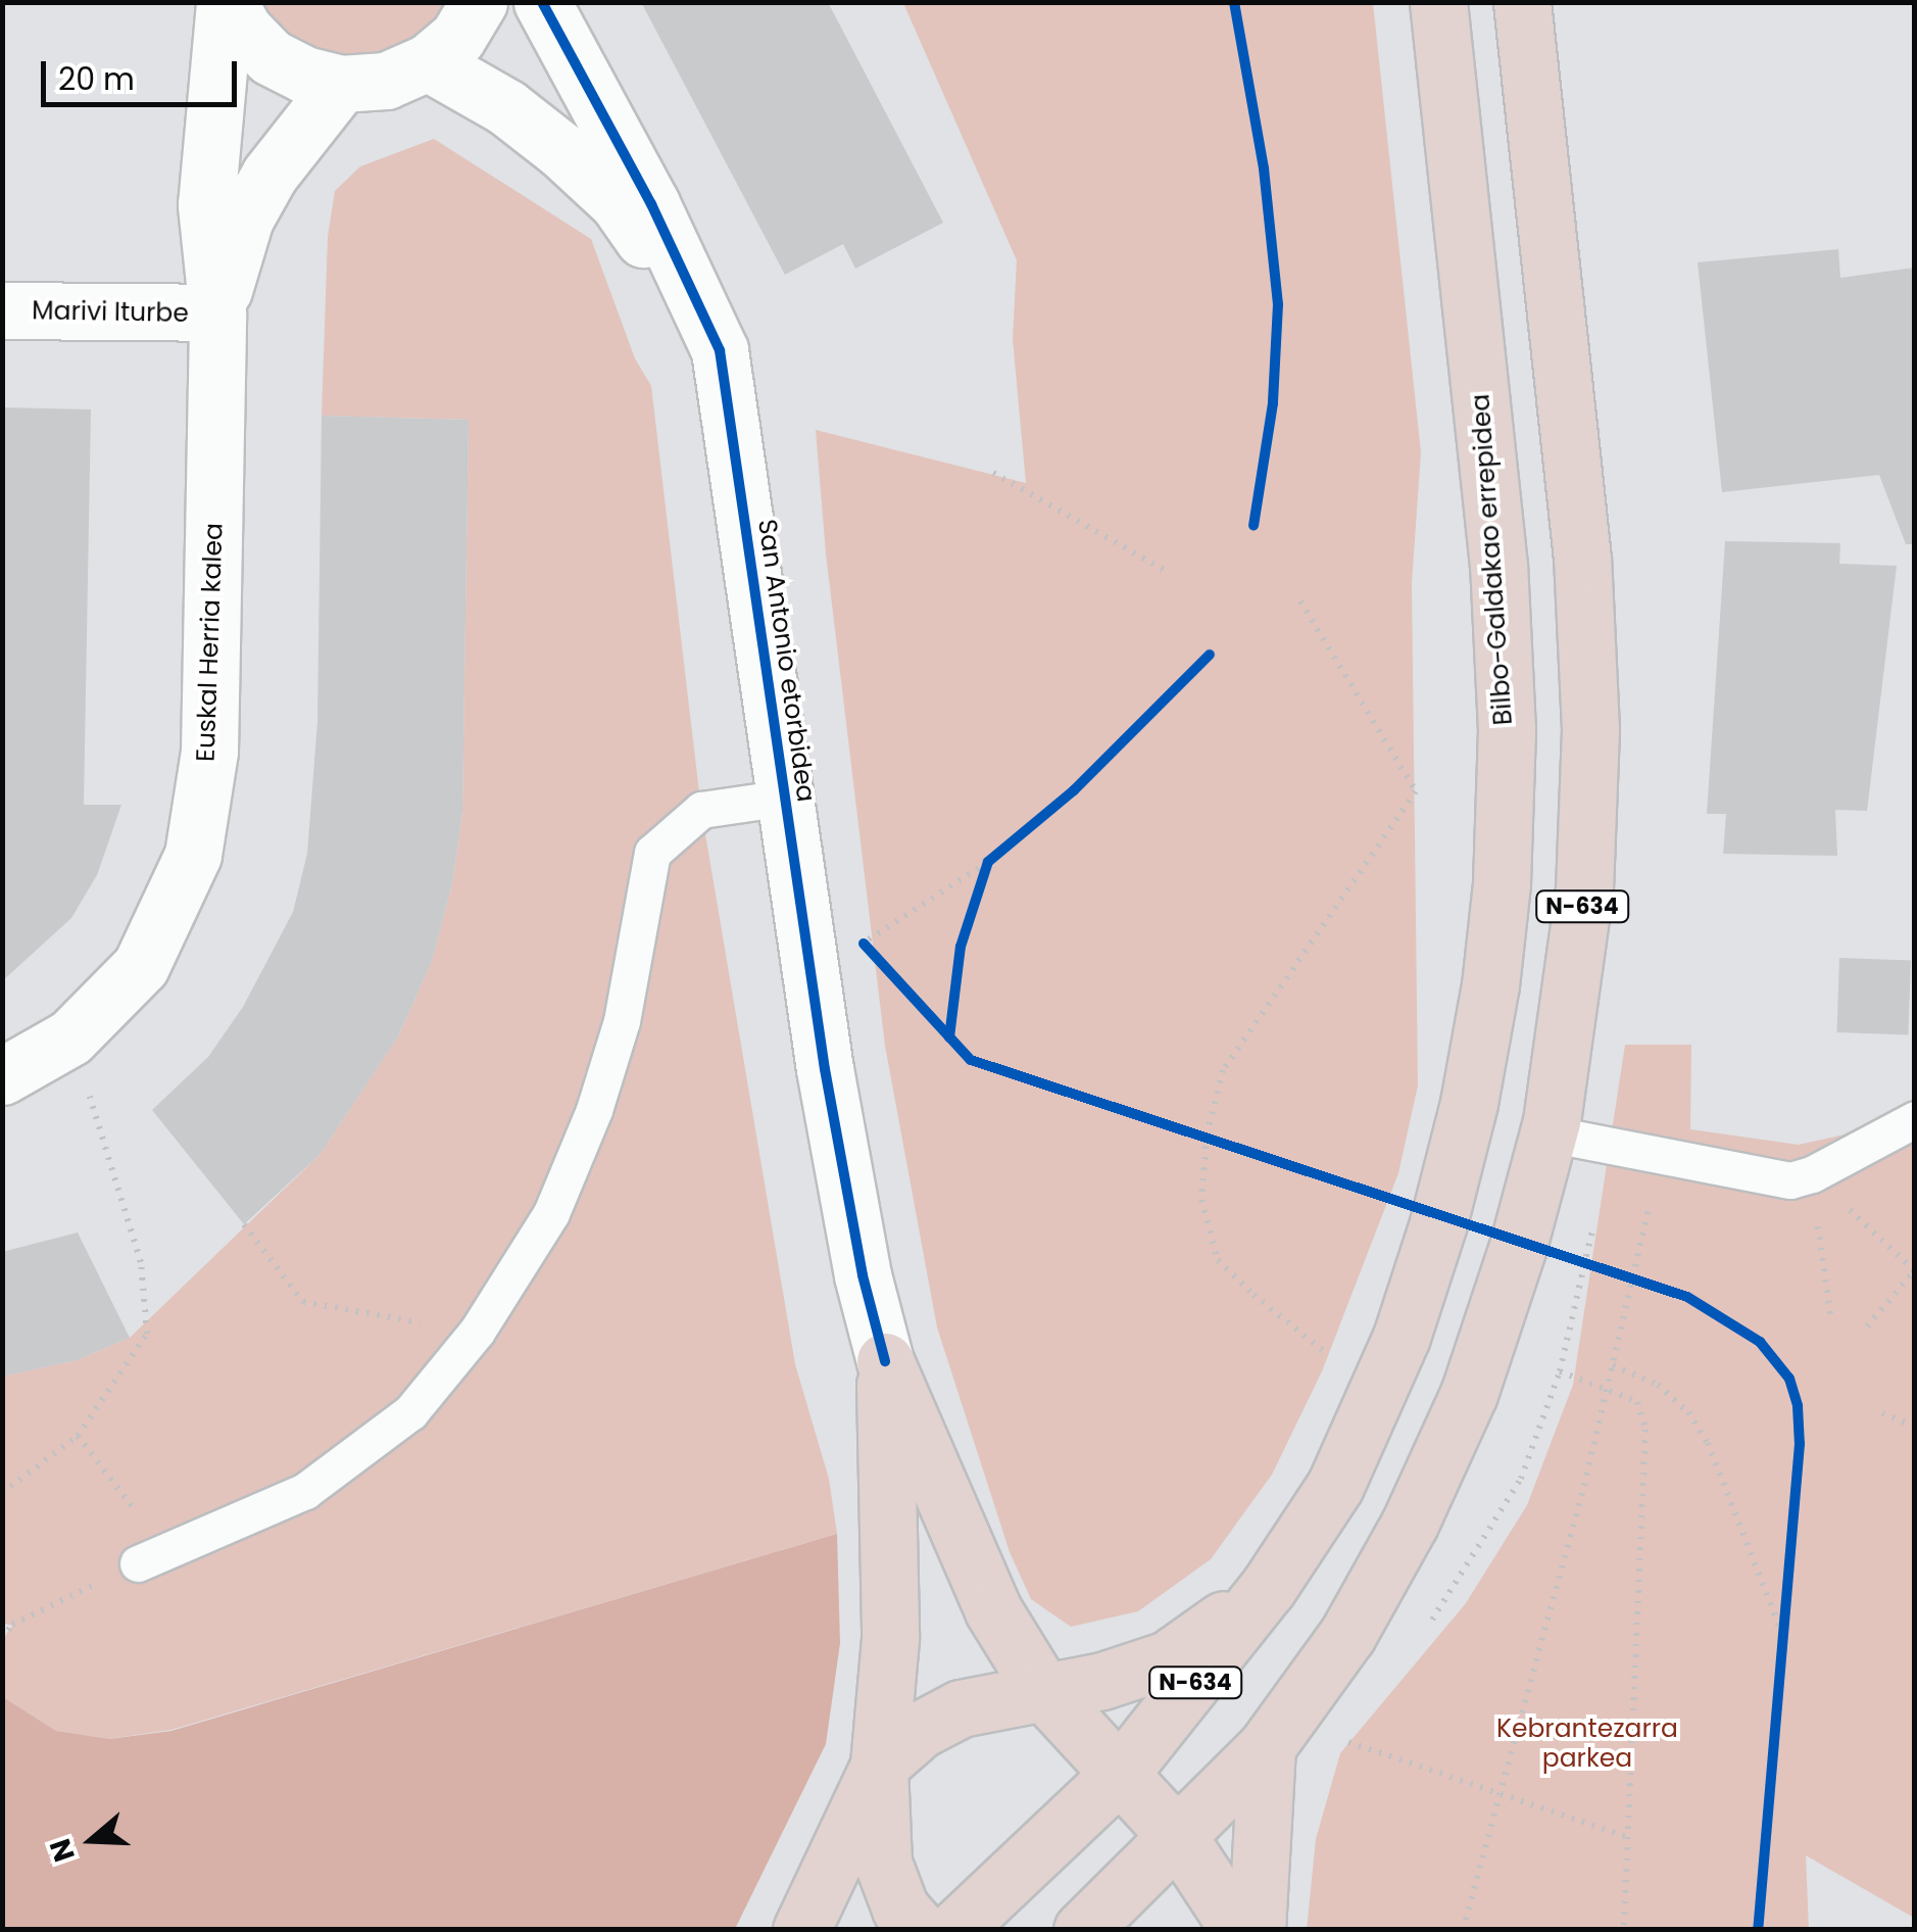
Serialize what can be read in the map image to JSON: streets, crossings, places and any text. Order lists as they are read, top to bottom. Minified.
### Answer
{"streets":{"highway":["Bilbo-Galdakao errepidea","N-634"],"street":["Marivi Iturbe","Euskal Herria kalea","San Antonio etorbidea"]},"crossings":[["Marivi Iturbe","Euskal Herria kalea"]],"parks":["Kebrantezarra parkea"],"scale_bar":"20 m","north":"left"}
